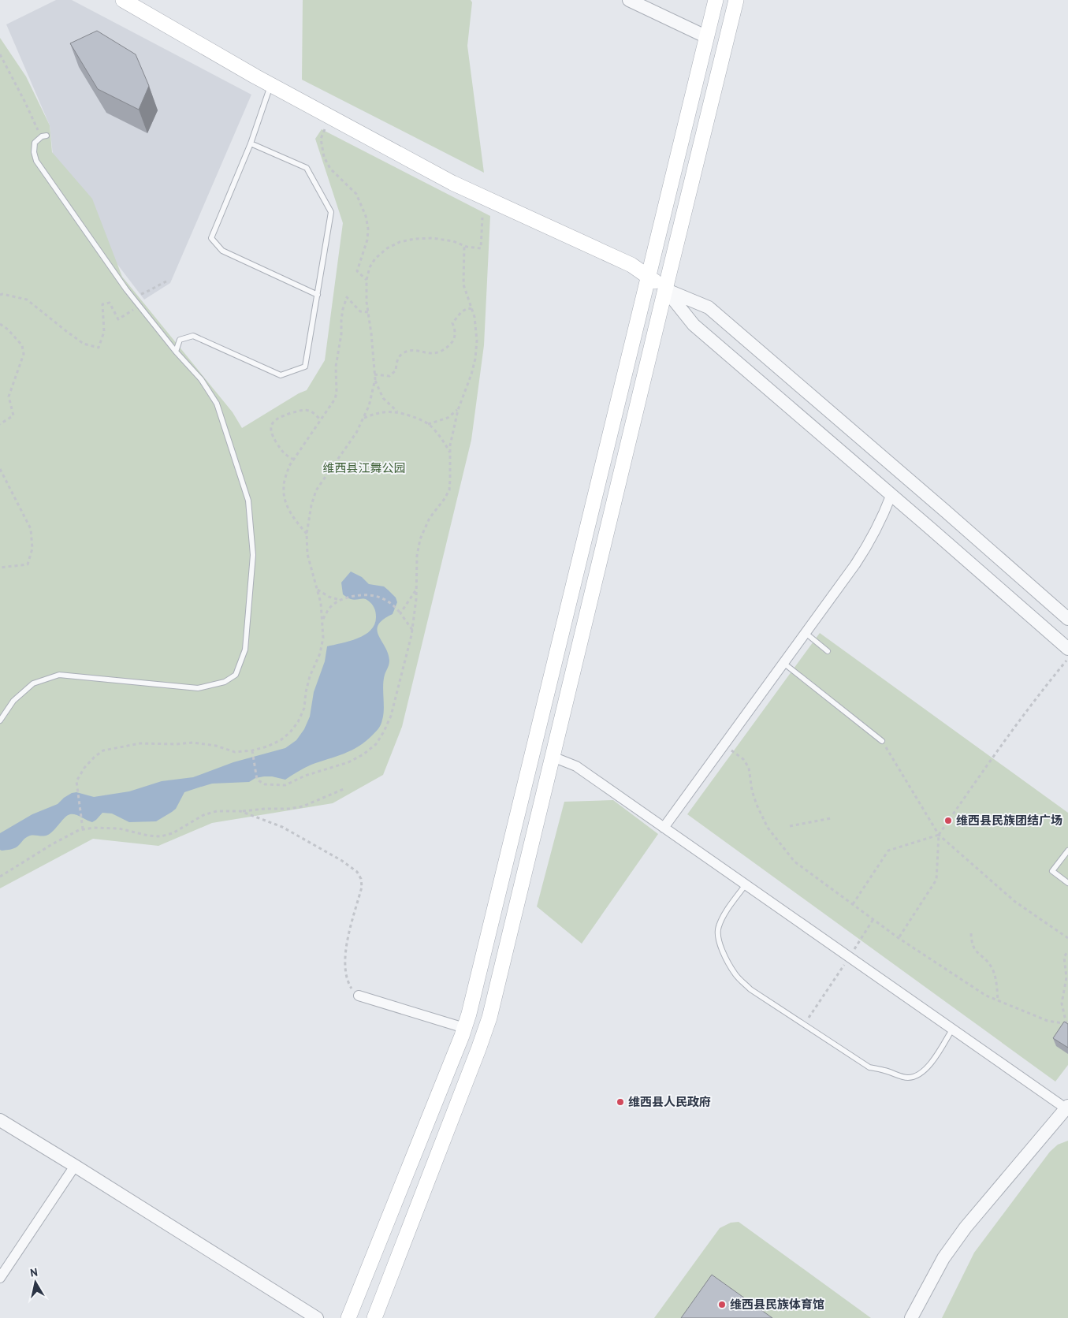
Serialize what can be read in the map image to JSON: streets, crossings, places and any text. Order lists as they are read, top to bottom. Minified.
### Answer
{"parks":["维西县江舞公园"],"places":["维西县民族团结广场","维西县人民政府","维西县民族体育馆"],"north":"top"}
